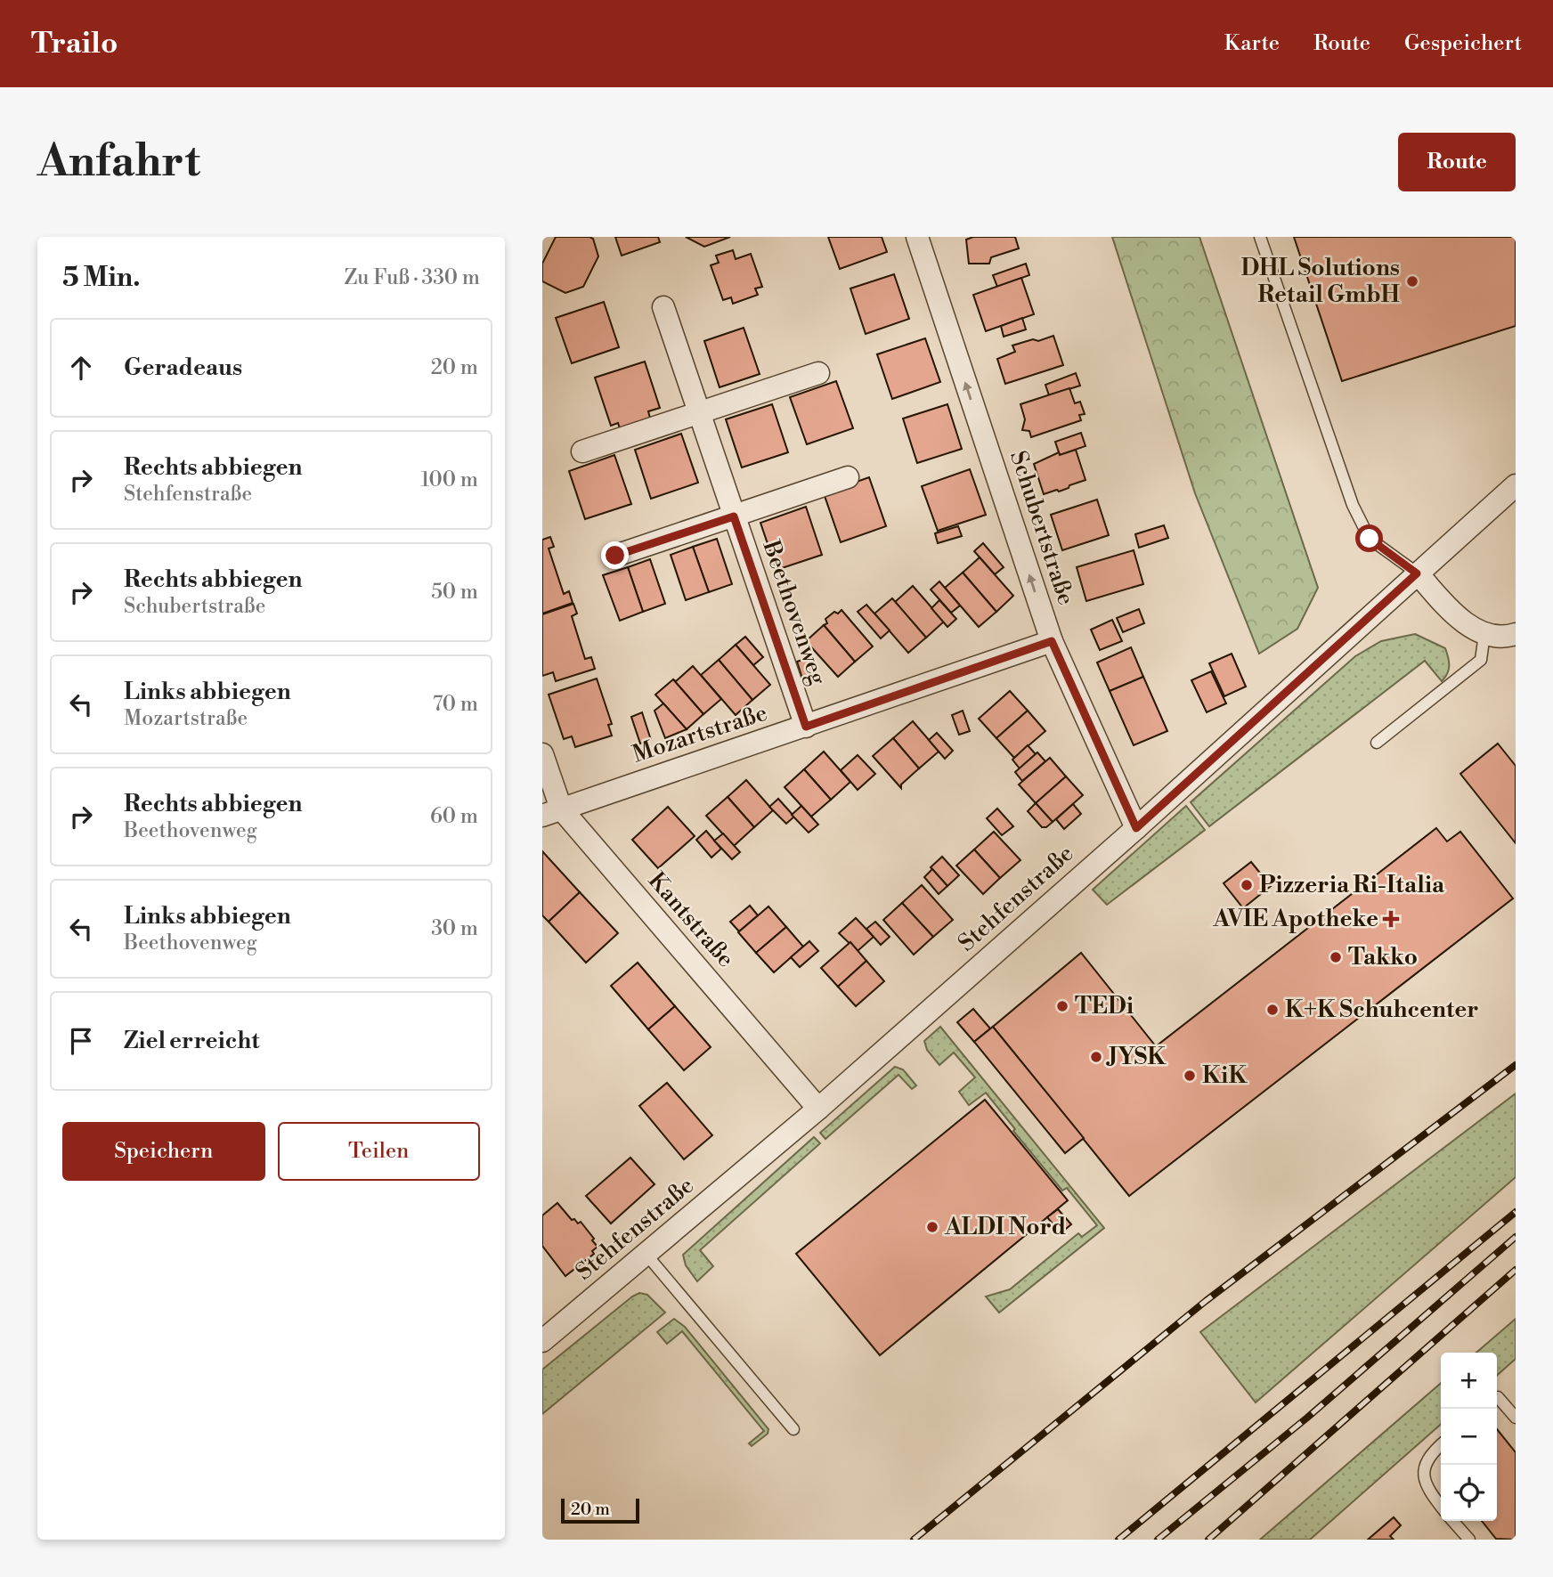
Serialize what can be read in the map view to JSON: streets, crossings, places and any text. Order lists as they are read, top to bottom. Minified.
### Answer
{"streets":{"street":["Schubertstraße","Beethovenweg","Mozartstraße","Stehfenstraße","Kantstraße"]},"crossings":[["Schubertstraße","Mozartstraße"],["Schubertstraße","Stehfenstraße"],["Beethovenweg","Mozartstraße"],["Mozartstraße","Kantstraße"],["Stehfenstraße","Kantstraße"]],"one_way":["Schubertstraße"],"places":{"other":["DHL Solutions Retail GmbH","Pizzeria Ri-Italia","Takko","TEDi","K+K Schuhcenter","JYSK","KiK","ALDI Nord"],"health":["AVIE Apotheke"]},"scale_bar":"20 m","page":{"header":"Trailo","nav":["Karte","Route","Gespeichert"],"buttons":["Route",["Speichern","Teilen"]],"title":"Anfahrt","heading":["5 Min.","Zu Fuß · 330 m"],"list":[["Geradeaus","20 m"],["Rechts abbiegen","Stehfenstraße","100 m"],["Rechts abbiegen","Schubertstraße","50 m"],["Links abbiegen","Mozartstraße","70 m"],["Rechts abbiegen","Beethovenweg","60 m"],["Links abbiegen","Beethovenweg","30 m"],"Ziel erreicht"],"map_buttons":["+","−"],"scale":"20 m"}}
